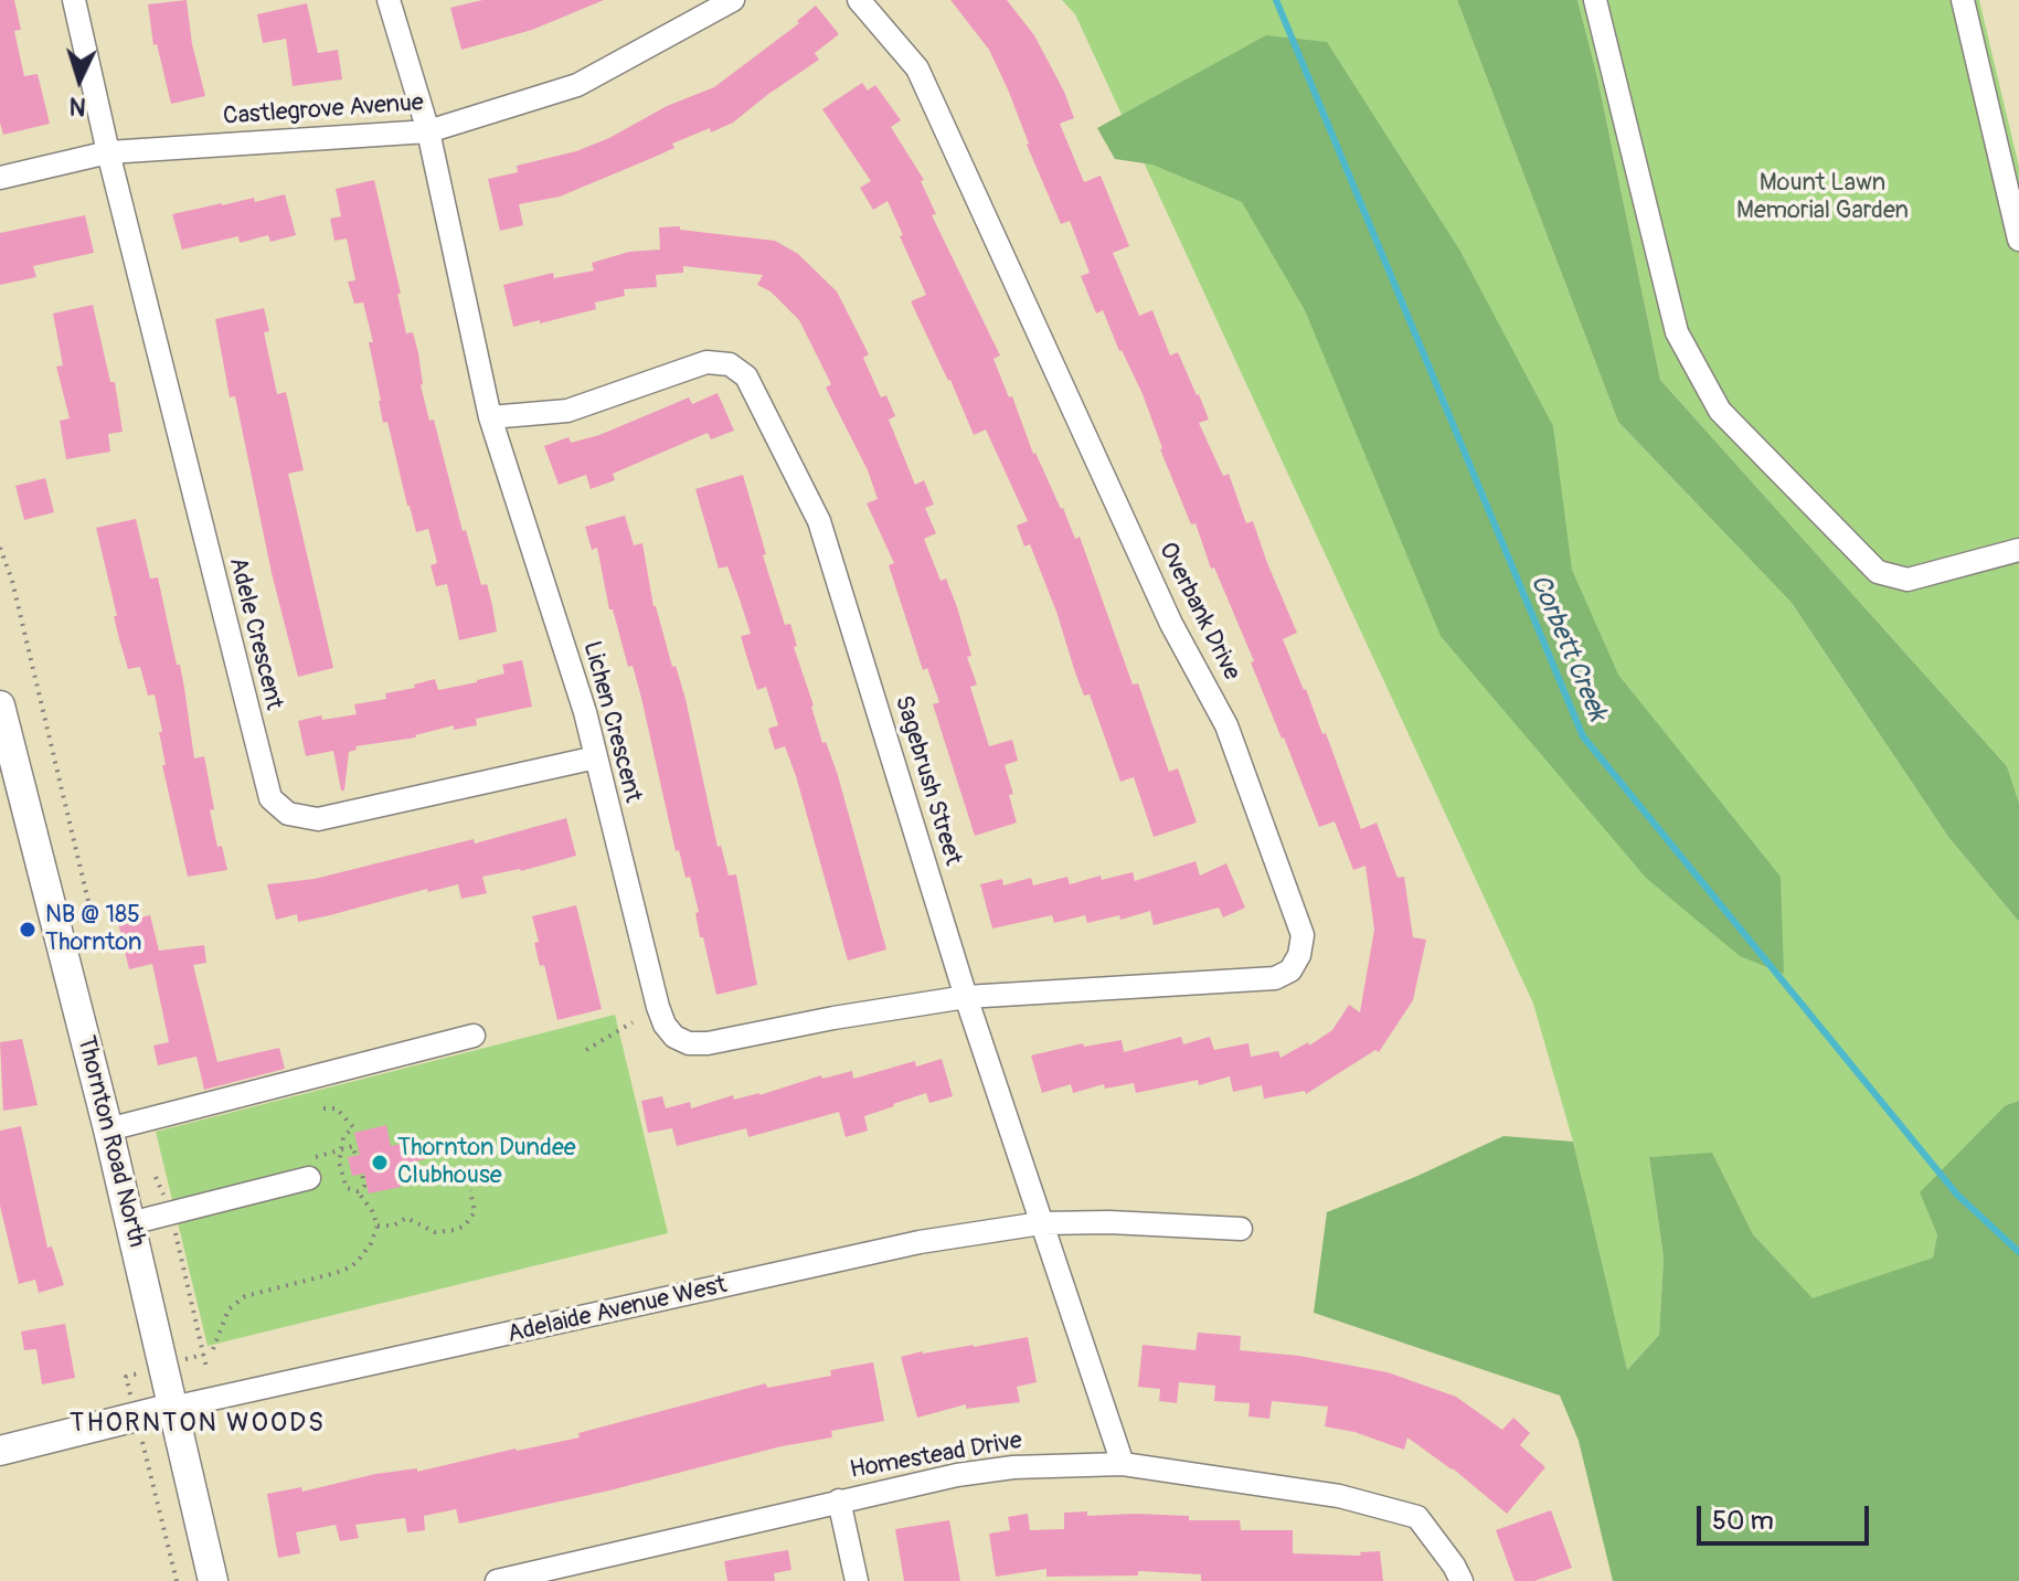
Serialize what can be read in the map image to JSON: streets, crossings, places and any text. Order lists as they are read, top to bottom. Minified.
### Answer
{"streets":{"main road":["Thornton Road North","Adelaide Avenue West"],"street":["Castlegrove Avenue","Overbank Drive","Adele Crescent","Lichen Crescent","Sagebrush Street","Homestead Drive"]},"crossings":[["Castlegrove Avenue","Adele Crescent"],["Castlegrove Avenue","Lichen Crescent"],["Overbank Drive","Lichen Crescent"],["Overbank Drive","Sagebrush Street"],["Adele Crescent","Lichen Crescent"],["Lichen Crescent","Sagebrush Street"],["Sagebrush Street","Adelaide Avenue West"],["Sagebrush Street","Homestead Drive"],["Thornton Road North","Adelaide Avenue West"]],"districts":["THORNTON WOODS"],"water":["Corbett Creek"],"parks":["Mount Lawn Memorial Garden"],"places":["NB @ 185 Thornton","Thornton Dundee Clubhouse"],"scale_bar":"50 m","north":"bottom"}
